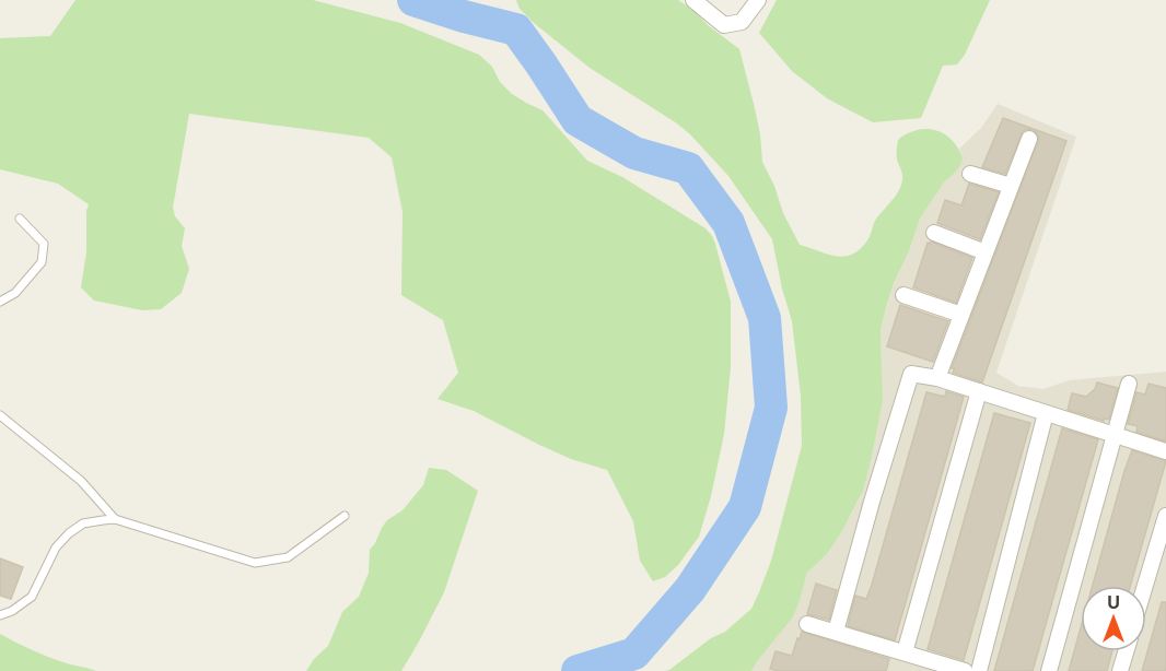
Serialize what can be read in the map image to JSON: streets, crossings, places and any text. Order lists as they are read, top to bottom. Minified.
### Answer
{"north":"top"}
